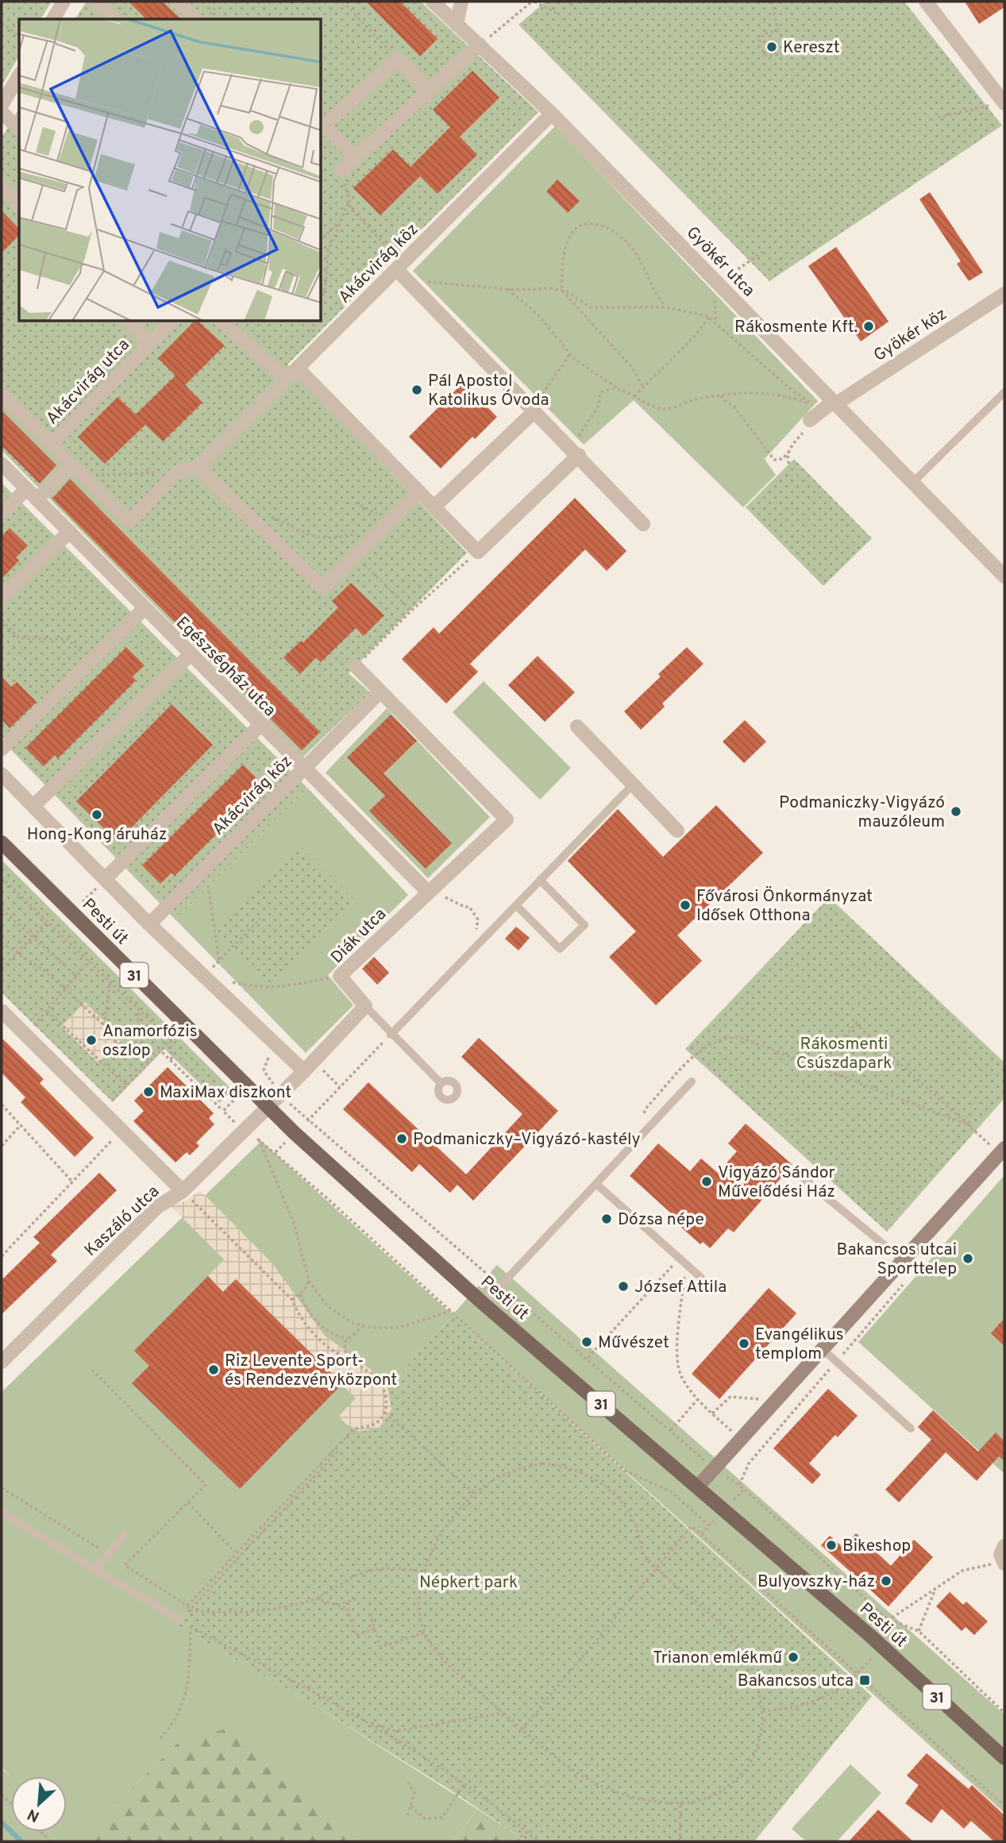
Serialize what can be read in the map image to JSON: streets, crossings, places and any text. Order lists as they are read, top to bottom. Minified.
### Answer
{"streets":{"main road":["Pesti út","31"],"street":["Gyökér utca","Akácvirág köz","Gyökér köz","Akácvirág utca","Egészségház utca","Diák utca","Kaszáló utca"]},"crossings":[["Gyökér utca","Akácvirág köz"],["Gyökér utca","Gyökér köz"],["Akácvirág köz","Egészségház utca"],["Akácvirág köz","Pesti út"],["Akácvirág köz","Diák utca"],["Egészségház utca","Diák utca"],["Pesti út","Kaszáló utca"]],"parks":["Rákosmenti Csúszdapark","Népkert park"],"places":{"other":["Kereszt","Rákosmente Kft.","Pál Apostol Katolikus Óvoda","Podmaniczky-Vigyázó mauzóleum","Hong-Kong áruház","Fővárosi Önkormányzat Idősek Otthona","Anamorfózis oszlop","MaxiMax diszkont","Podmaniczky–Vigyázó-kastély","Vigyázó Sándor Művelődési Ház","Dózsa népe","Bakancsos utcai Sporttelep","József Attila","Művészet","Evangélikus templom","Riz Levente Sport- és Rendezvényközpont","Bikeshop","Bulyovszky-ház","Trianon emlékmű"],"transit":["Bakancsos utca"]},"north":"bottom left"}
